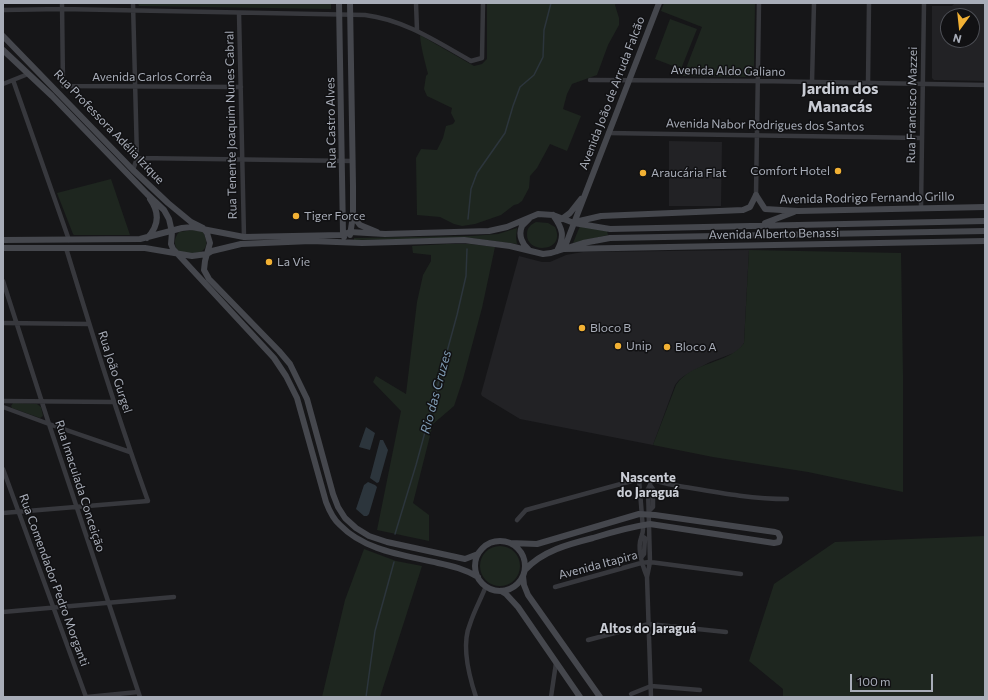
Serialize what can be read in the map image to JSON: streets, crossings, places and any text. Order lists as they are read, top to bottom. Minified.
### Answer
{"streets":{"street":["Avenida Aldo Galiano","Avenida Carlos Corrêa","Avenida João de Arruda Falcão","Rua Francisco Mazzei","Rua Castro Alves","Rua Tenente Joaquim Nunes Cabral","Avenida Nabor Rodrigues dos Santos","Rua Professora Adélia Izique","Avenida Rodrigo Fernando Grillo","Avenida Alberto Benassi","Rua João Gurgel","Rua Imaculada Conceição","Avenida Itapira","Rua Comendador Pedro Morganti"]},"crossings":[["Avenida Aldo Galiano","Avenida João de Arruda Falcão"],["Avenida Aldo Galiano","Rua Francisco Mazzei"],["Avenida Carlos Corrêa","Rua Tenente Joaquim Nunes Cabral"],["Avenida João de Arruda Falcão","Avenida Nabor Rodrigues dos Santos"],["Avenida João de Arruda Falcão","Avenida Alberto Benassi"],["Rua Francisco Mazzei","Avenida Nabor Rodrigues dos Santos"],["Rua Francisco Mazzei","Avenida Rodrigo Fernando Grillo"],["Rua João Gurgel","Rua Imaculada Conceição"]],"districts":["Jardim dos Manacás","Nascente do Jaraguá","Altos do Jaraguá"],"water":["Rio das Cruzes"],"places":["Comfort Hotel","Araucária Flat","Tiger Force","La Vie","Bloco B","Unip","Bloco A"],"scale_bar":"100 m","north":"bottom"}
